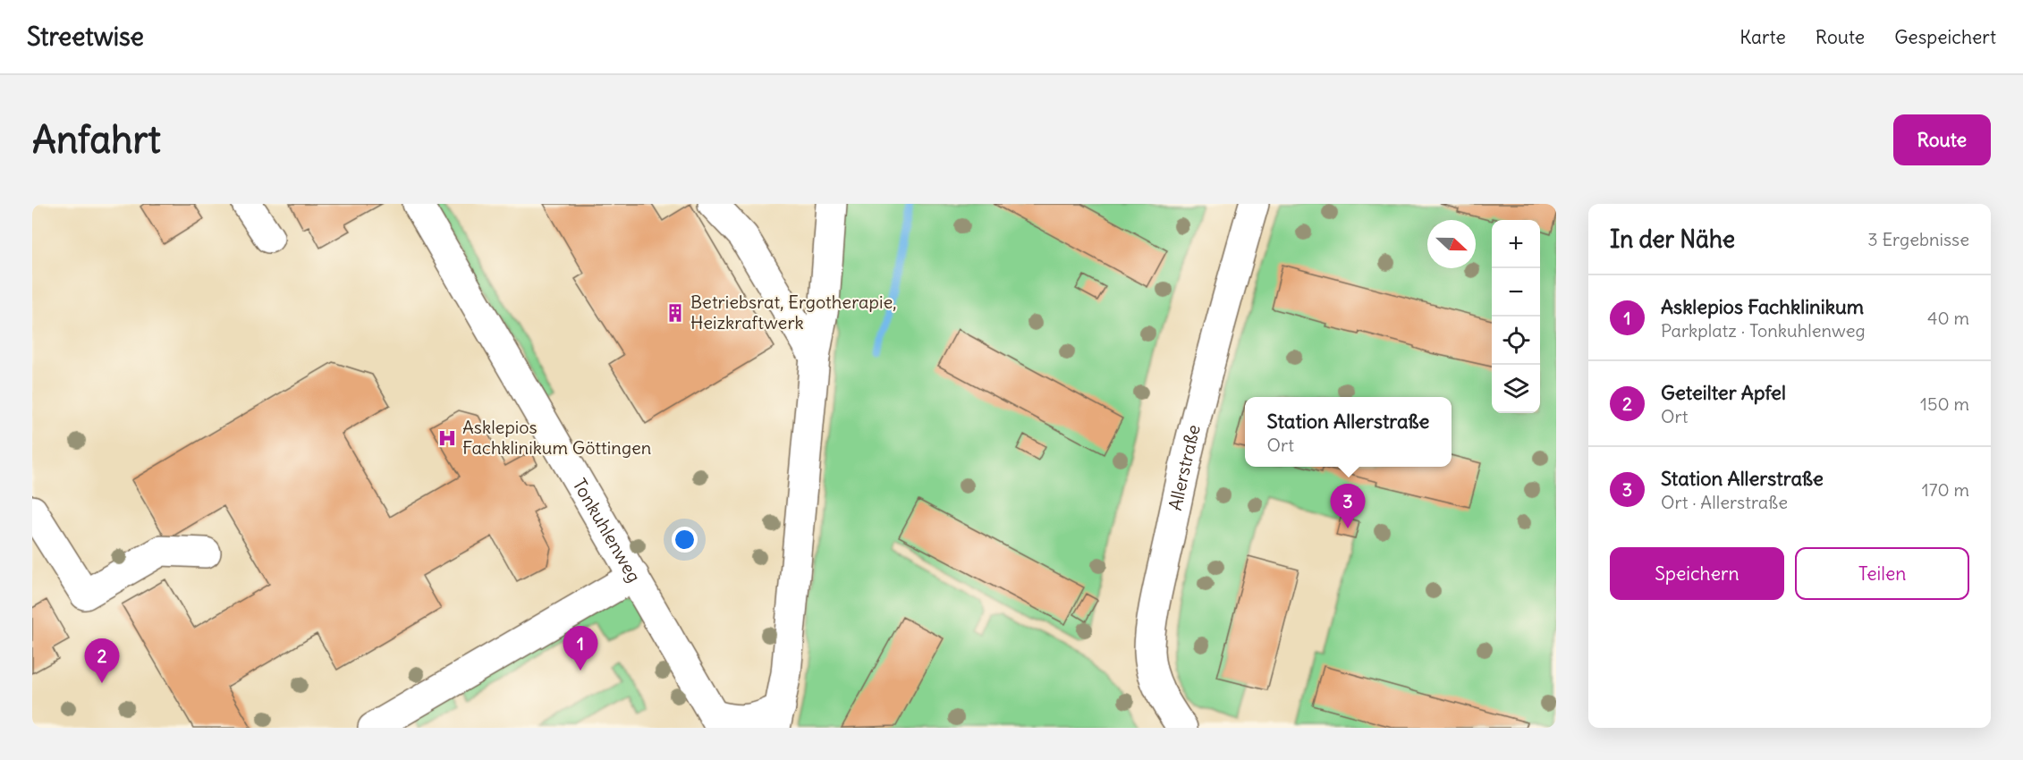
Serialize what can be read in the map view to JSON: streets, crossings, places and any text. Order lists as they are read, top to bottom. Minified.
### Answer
{"streets":{"street":["Allerstraße","Tonkuhlenweg"]},"places":{"building":["Betriebsrat, Ergotherapie, Heizkraftwerk"],"hospital":["Asklepios Fachklinikum Göttingen"]},"north":"right","page":{"header":"Streetwise","nav":["Karte","Route","Gespeichert"],"buttons":["Route",["Speichern","Teilen"]],"title":"Anfahrt","heading":["In der Nähe","3 Ergebnisse"],"map_buttons":["+","−"],"list":[{"mark":"1","name":"Asklepios Fachklinikum","note":"Parkplatz · Tonkuhlenweg","value":"40 m"},{"mark":"2","name":"Geteilter Apfel","note":"Ort","value":"150 m"},{"mark":"3","name":"Station Allerstraße","note":"Ort · Allerstraße","value":"170 m"}],"popup":["Station Allerstraße","Ort"],"pins":["3","1","2"]}}
